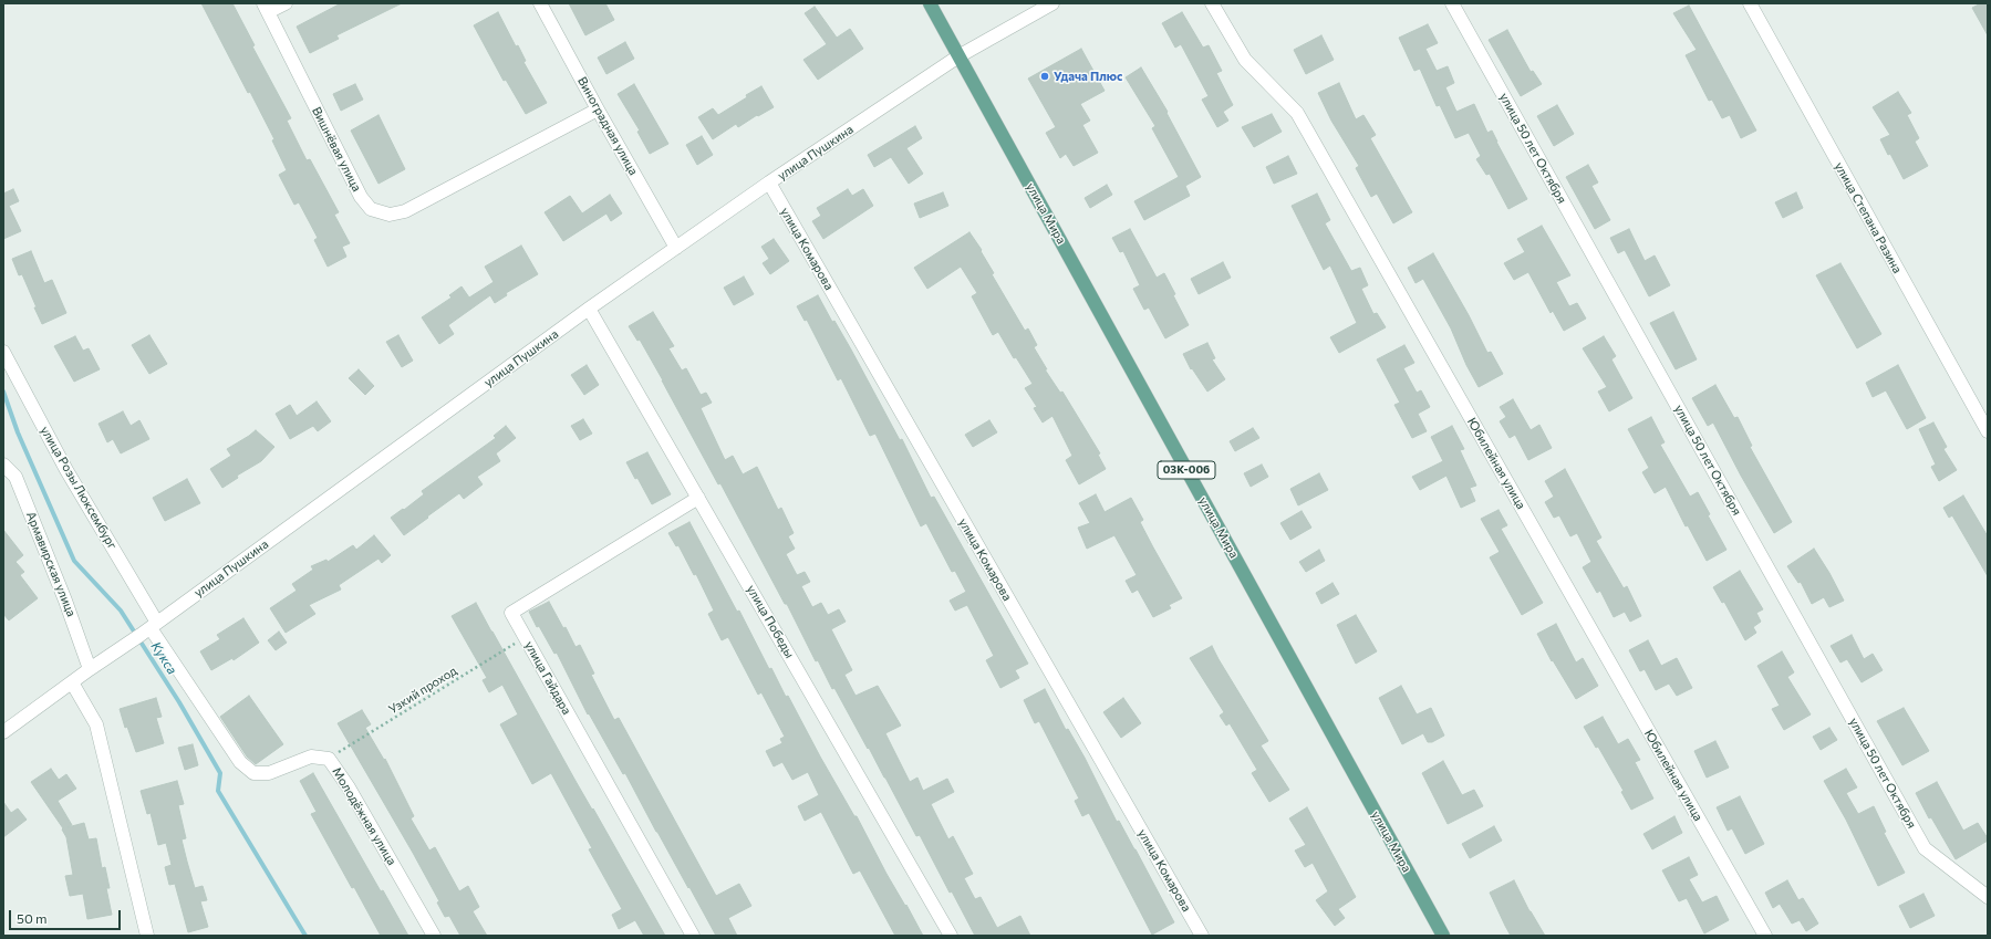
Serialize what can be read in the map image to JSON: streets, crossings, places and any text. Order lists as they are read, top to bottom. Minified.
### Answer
{"streets":{"main road":["улица Мира","03К-006"],"street":["Виноградная улица","улица 50 лет Октября","Вишнёвая улица","улица Пушкина","улица Степана Разина","улица Комарова","Юбилейная улица","улица Розы Люксембург","Армавирская улица","улица Победы","улица Гайдара","Молодёжная улица"],"path":["Узкий проход"]},"crossings":[["Виноградная улица","Вишнёвая улица"],["Виноградная улица","улица Пушкина"],["улица Пушкина","улица Мира"],["улица Пушкина","улица Комарова"],["улица Пушкина","улица Розы Люксембург"],["улица Пушкина","Армавирская улица"],["улица Пушкина","улица Победы"],["улица Пушкина","Молодёжная улица"],["улица Розы Люксембург","Молодёжная улица"],["улица Победы","улица Гайдара"],["улица Гайдара","Узкий проход"],["Узкий проход","Молодёжная улица"]],"water":["Кукса"],"places":["Удача Плюс"],"scale_bar":"50 m"}
